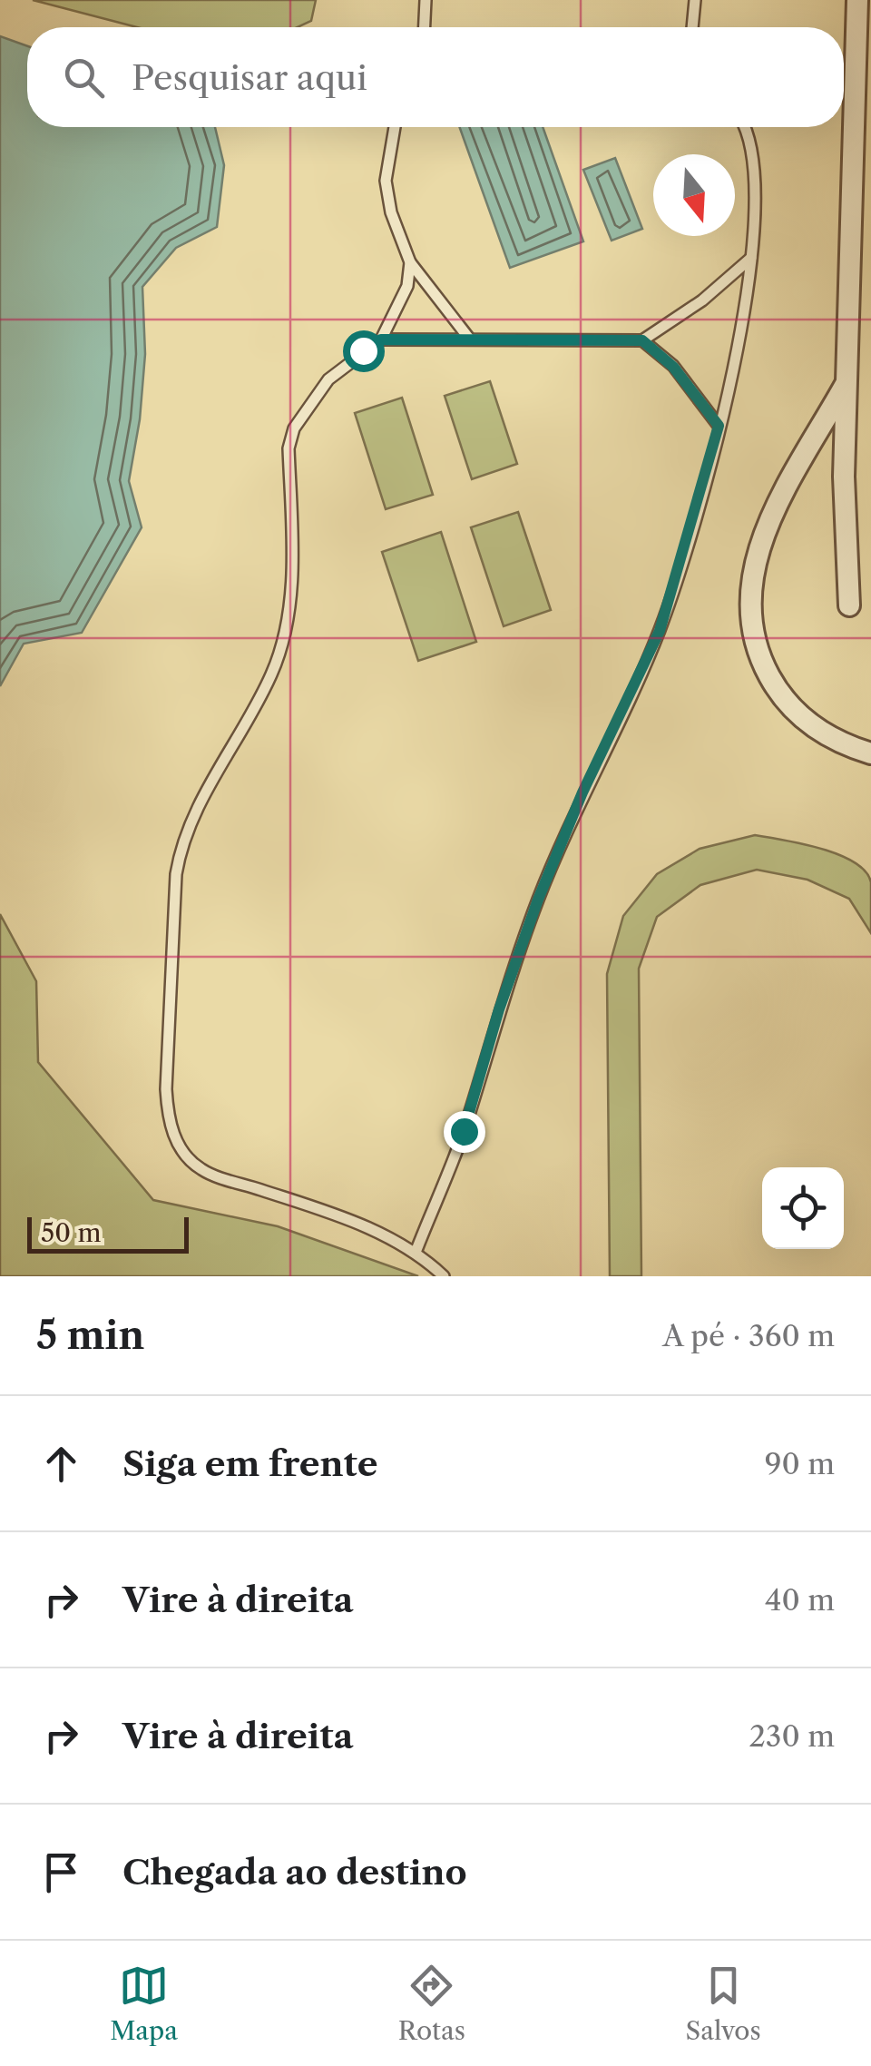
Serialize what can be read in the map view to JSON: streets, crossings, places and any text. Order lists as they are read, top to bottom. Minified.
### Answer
{"scale_bar":"50 m","north":"bottom","page":{"search":"Pesquisar aqui","scale":"50 m","heading":["5 min","A pé · 360 m"],"list":[["Siga em frente","90 m"],["Vire à direita","40 m"],["Vire à direita","230 m"],"Chegada ao destino"],"nav":["Mapa","Rotas","Salvos"]}}
